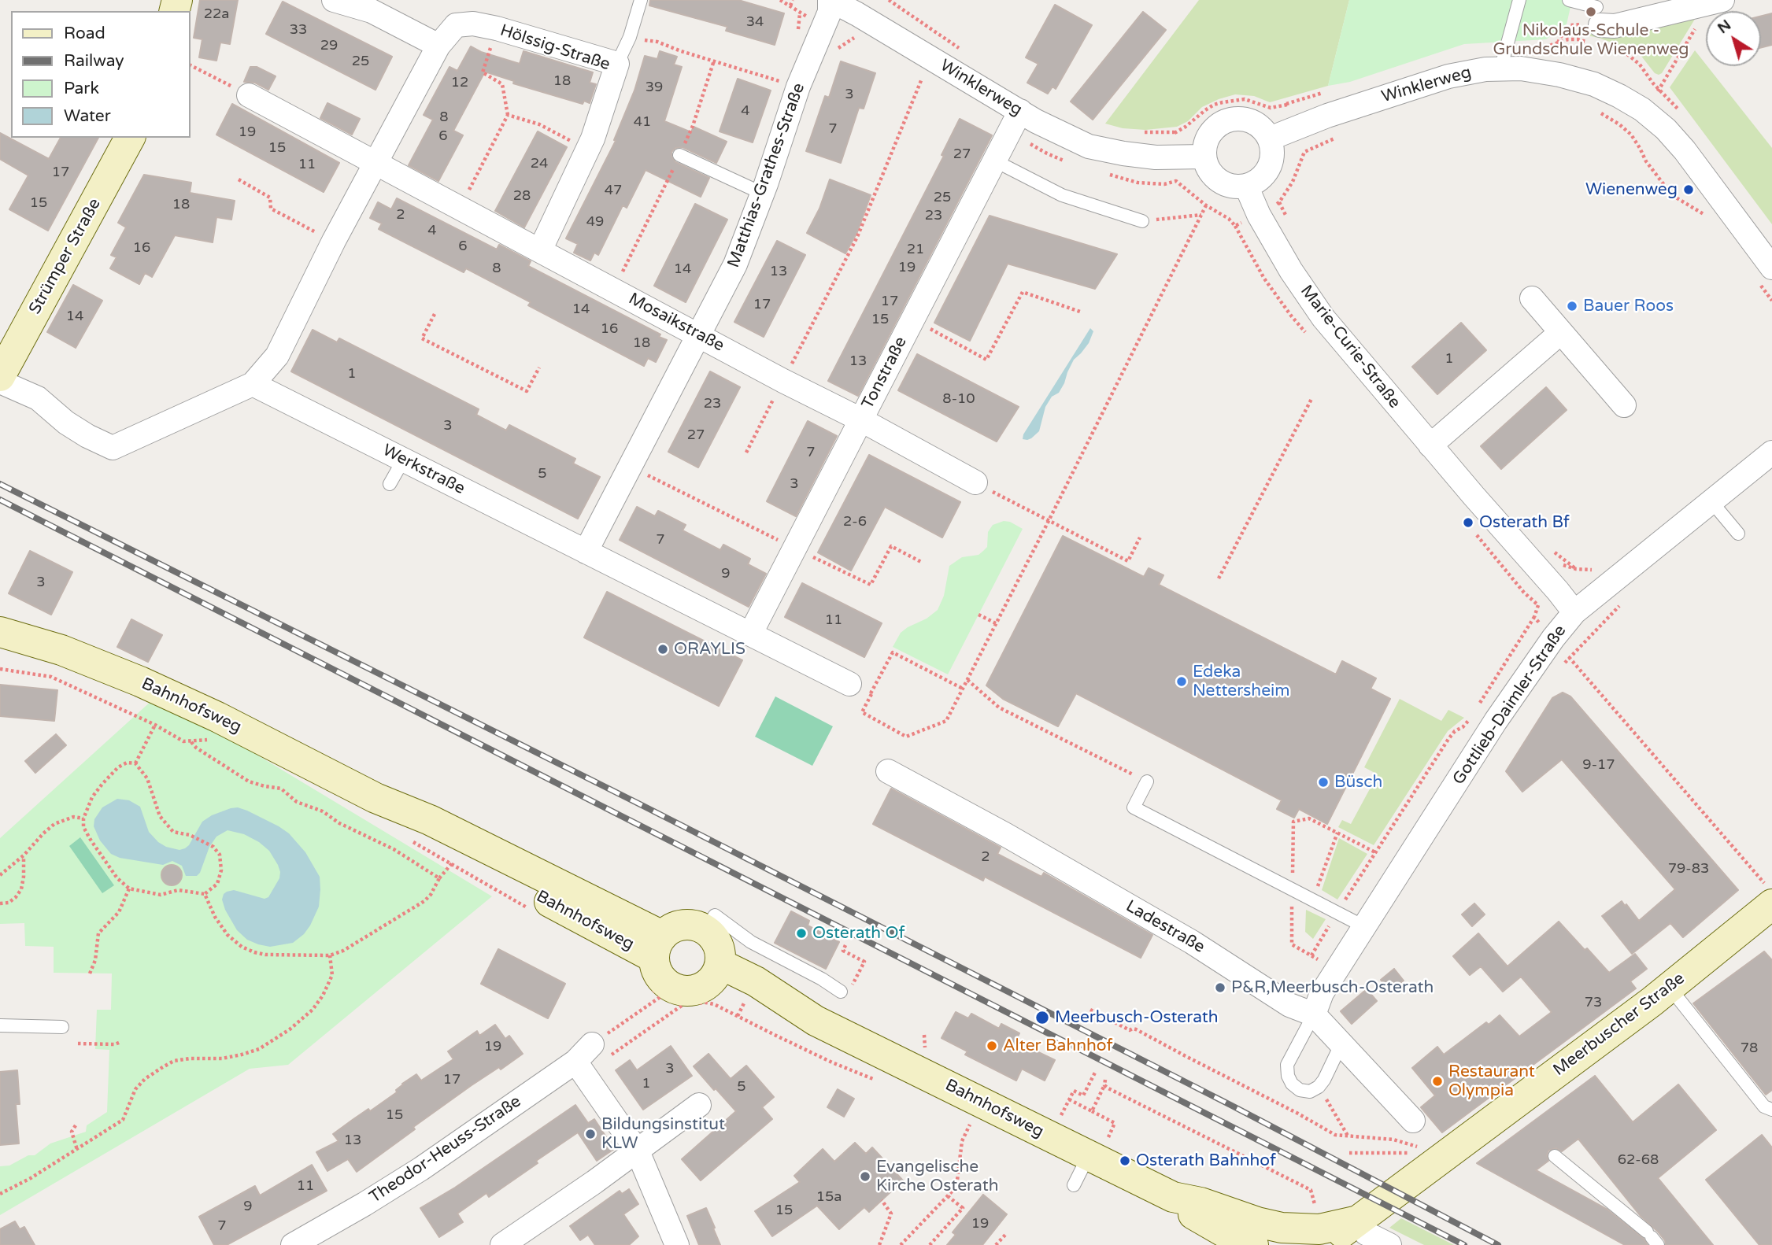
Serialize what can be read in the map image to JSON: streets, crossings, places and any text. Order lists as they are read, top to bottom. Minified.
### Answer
{"streets":{"main road":["Strümper Straße","Bahnhofsweg","Meerbuscher Straße"],"street":["Hölssig-Straße","Winklerweg","Matthias-Grathes-Straße","Mosaikstraße","Marie-Curie-Straße","Tonstraße","Werkstraße","Gottlieb-Daimler-Straße","Ladestraße","Theodor-Heuss-Straße"]},"crossings":[["Hölssig-Straße","Mosaikstraße"],["Hölssig-Straße","Werkstraße"],["Winklerweg","Matthias-Grathes-Straße"],["Winklerweg","Marie-Curie-Straße"],["Winklerweg","Tonstraße"],["Matthias-Grathes-Straße","Mosaikstraße"],["Matthias-Grathes-Straße","Werkstraße"],["Mosaikstraße","Tonstraße"],["Marie-Curie-Straße","Gottlieb-Daimler-Straße"],["Tonstraße","Werkstraße"],["Gottlieb-Daimler-Straße","Ladestraße"],["Bahnhofsweg","Meerbuscher Straße"]],"places":["Nikolaus-Schule - Grundschule Wienenweg","Wienenweg","Bauer Roos","Osterath Bf","ORAYLIS","Edeka Nettersheim","Büsch","Osterath Of","P&R,Meerbusch-Osterath","Meerbusch-Osterath","Alter Bahnhof","Restaurant Olympia","Bildungsinstitut KLW","Osterath Bahnhof","Evangelische Kirche Osterath"],"house_numbers":["22a","34","33","29","25","18","12","39","3","4","8","41","7","19","6","15","27","24","11","17","47","28","25","15","18","2","23","49","4","6","16","21","19","8","14","13","17","17","14","14","15","16","18","1","13","1","8-10","23","3","27","7","5","3","2-6","7","9","3","11","9-17","2","79-83","73","19","78","3","17","1","5","15","13","62-68","11","15a","9","15","19","7"],"legend":["Road","Railway","Park","Water"],"north":"top left"}
